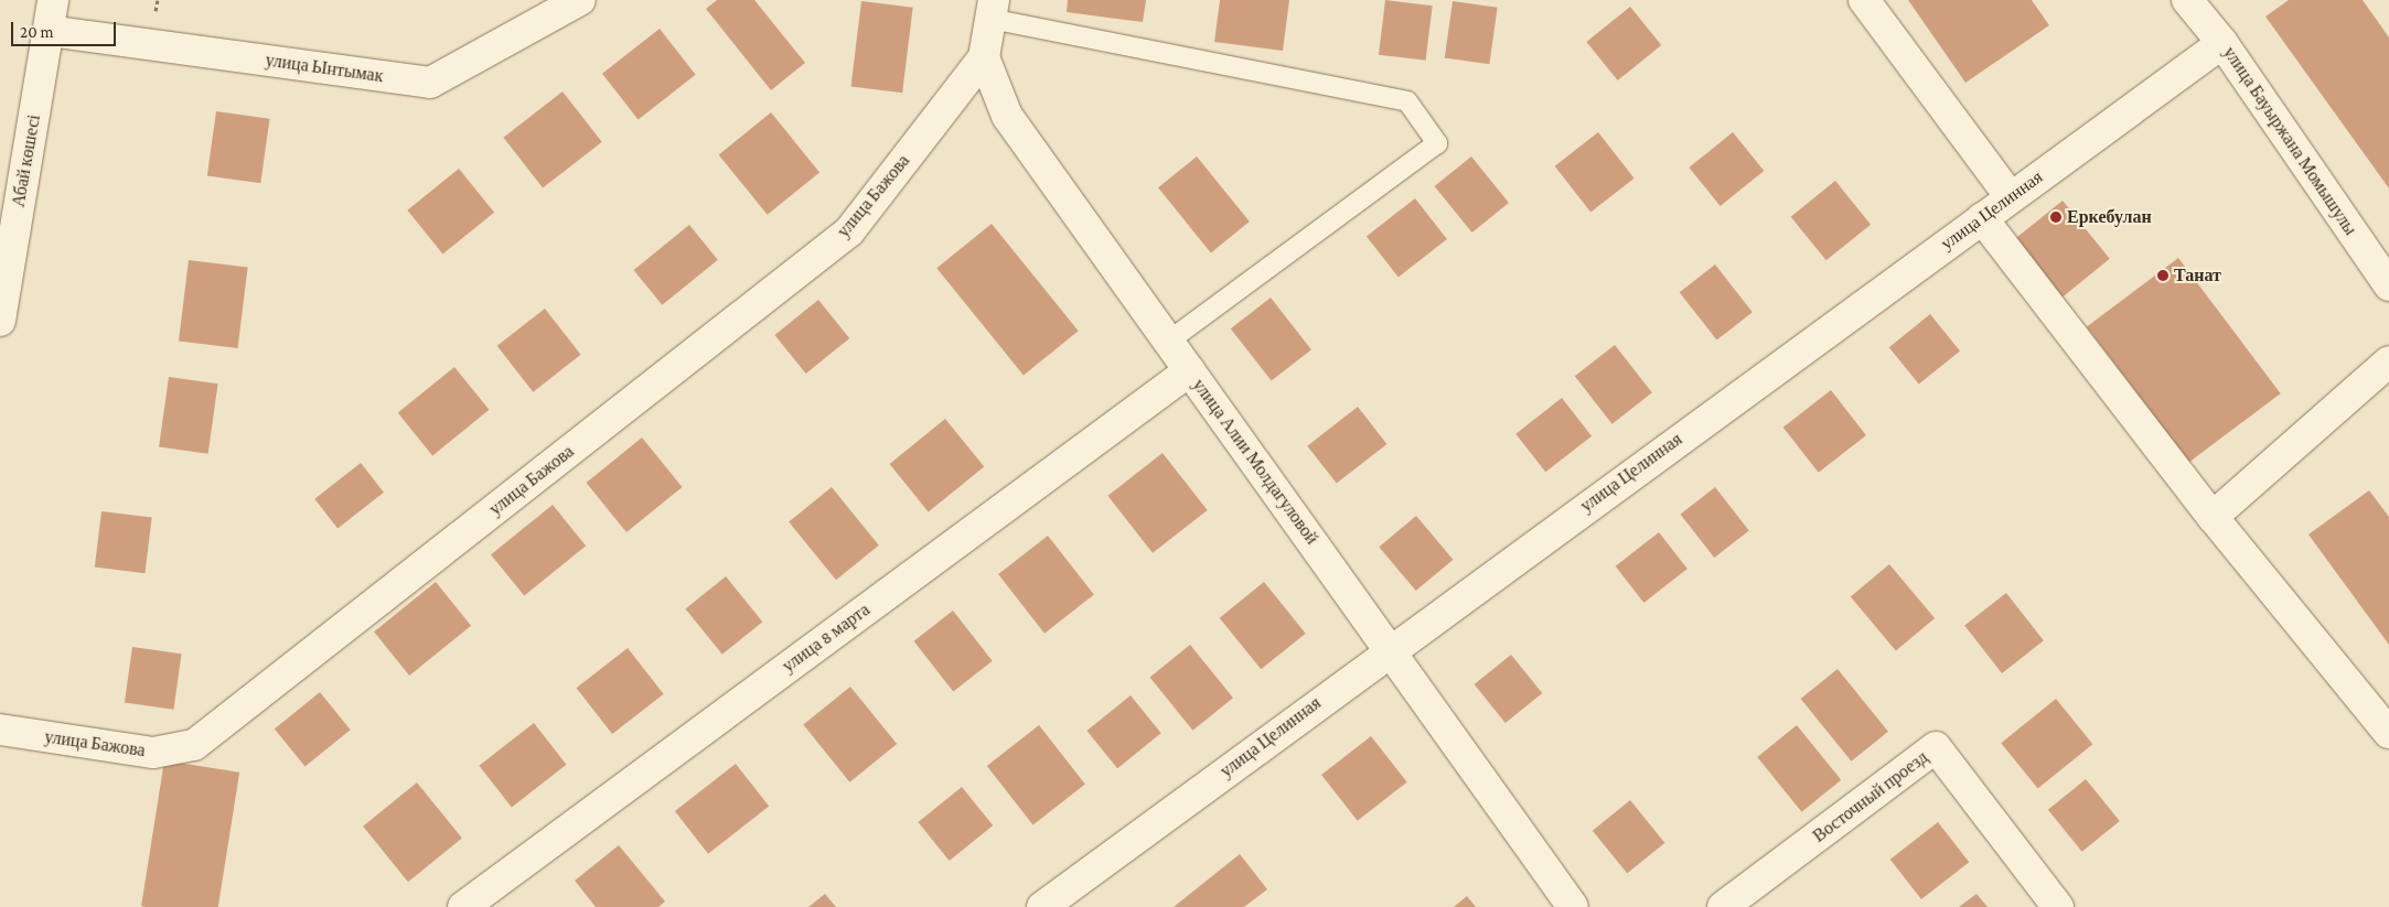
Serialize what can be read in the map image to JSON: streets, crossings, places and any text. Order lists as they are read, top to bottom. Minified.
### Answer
{"streets":{"street":["улица Ынтымак","улица Бауыржана Момышулы","Абай көшесі","улица Бажова","улица Целинная","улица Алии Молдагуловой","улица 8 марта","Восточный проезд"]},"crossings":[["улица Ынтымак","Абай көшесі"],["улица Бауыржана Момышулы","улица Целинная"],["улица Бажова","улица Алии Молдагуловой"],["улица Целинная","улица Алии Молдагуловой"],["улица Алии Молдагуловой","улица 8 марта"]],"places":["Еркебулан","Танат"],"scale_bar":"20 m"}
